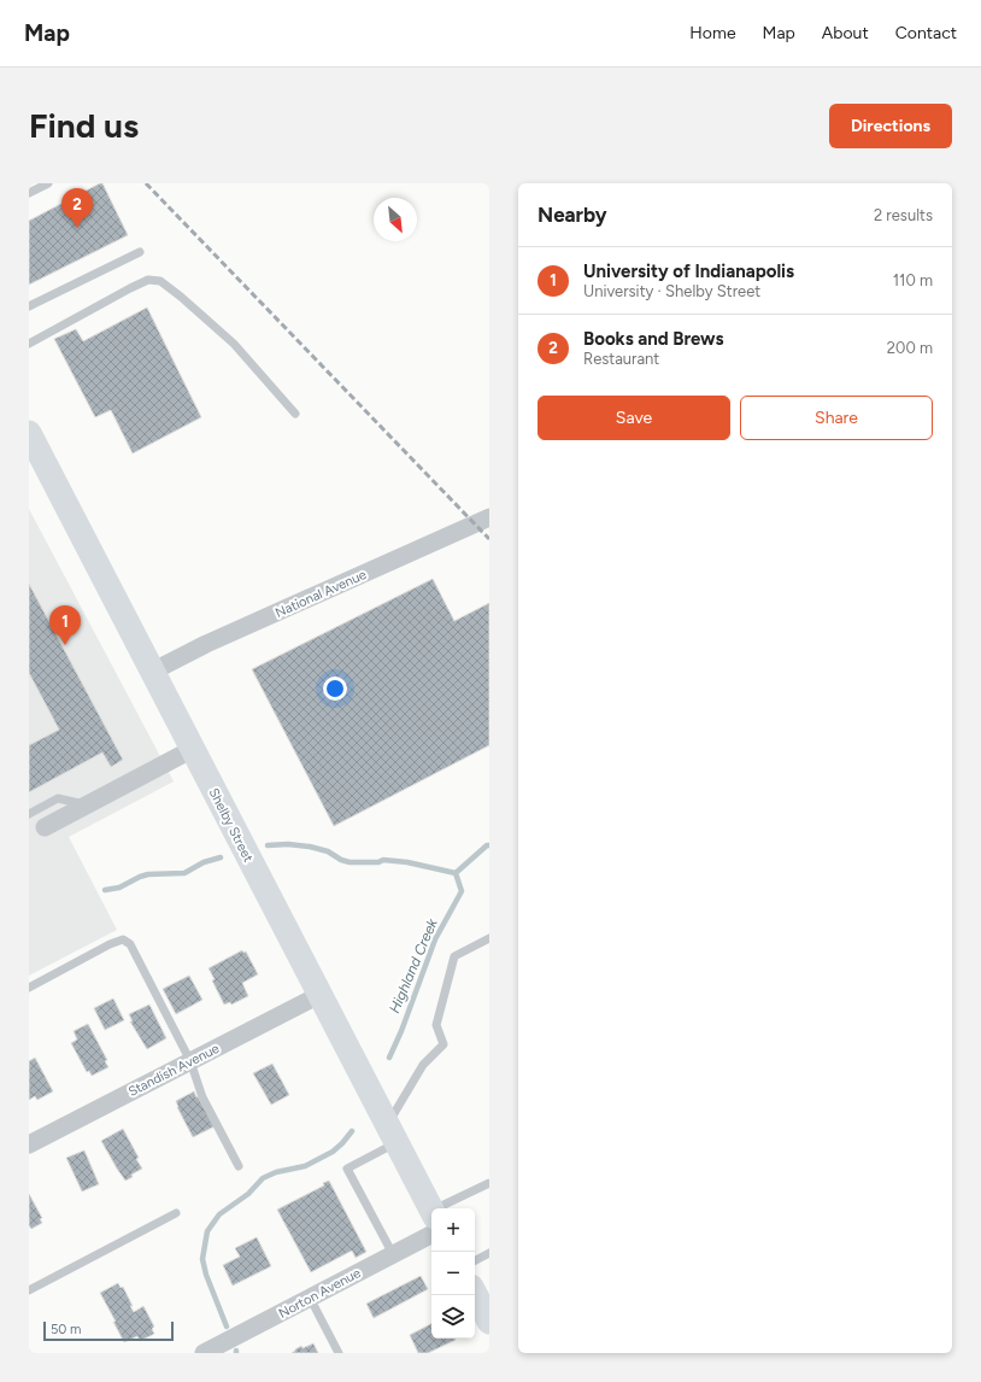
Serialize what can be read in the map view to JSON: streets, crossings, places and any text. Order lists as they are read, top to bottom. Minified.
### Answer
{"streets":{"main road":["Shelby Street"],"street":["National Avenue","Standish Avenue","Norton Avenue"]},"crossings":[["National Avenue","Shelby Street"],["Shelby Street","Standish Avenue"]],"water":["Highland Creek"],"scale_bar":"50 m","north":"bottom right","page":{"header":"Map","nav":["Home","Map","About","Contact"],"buttons":["Directions",["Save","Share"]],"title":"Find us","heading":["Nearby","2 results"],"pins":["2","1"],"list":[{"mark":"1","name":"University of Indianapolis","note":"University · Shelby Street","value":"110 m"},{"mark":"2","name":"Books and Brews","note":"Restaurant","value":"200 m"}],"map_buttons":["+","−"],"scale":"50 m"}}
